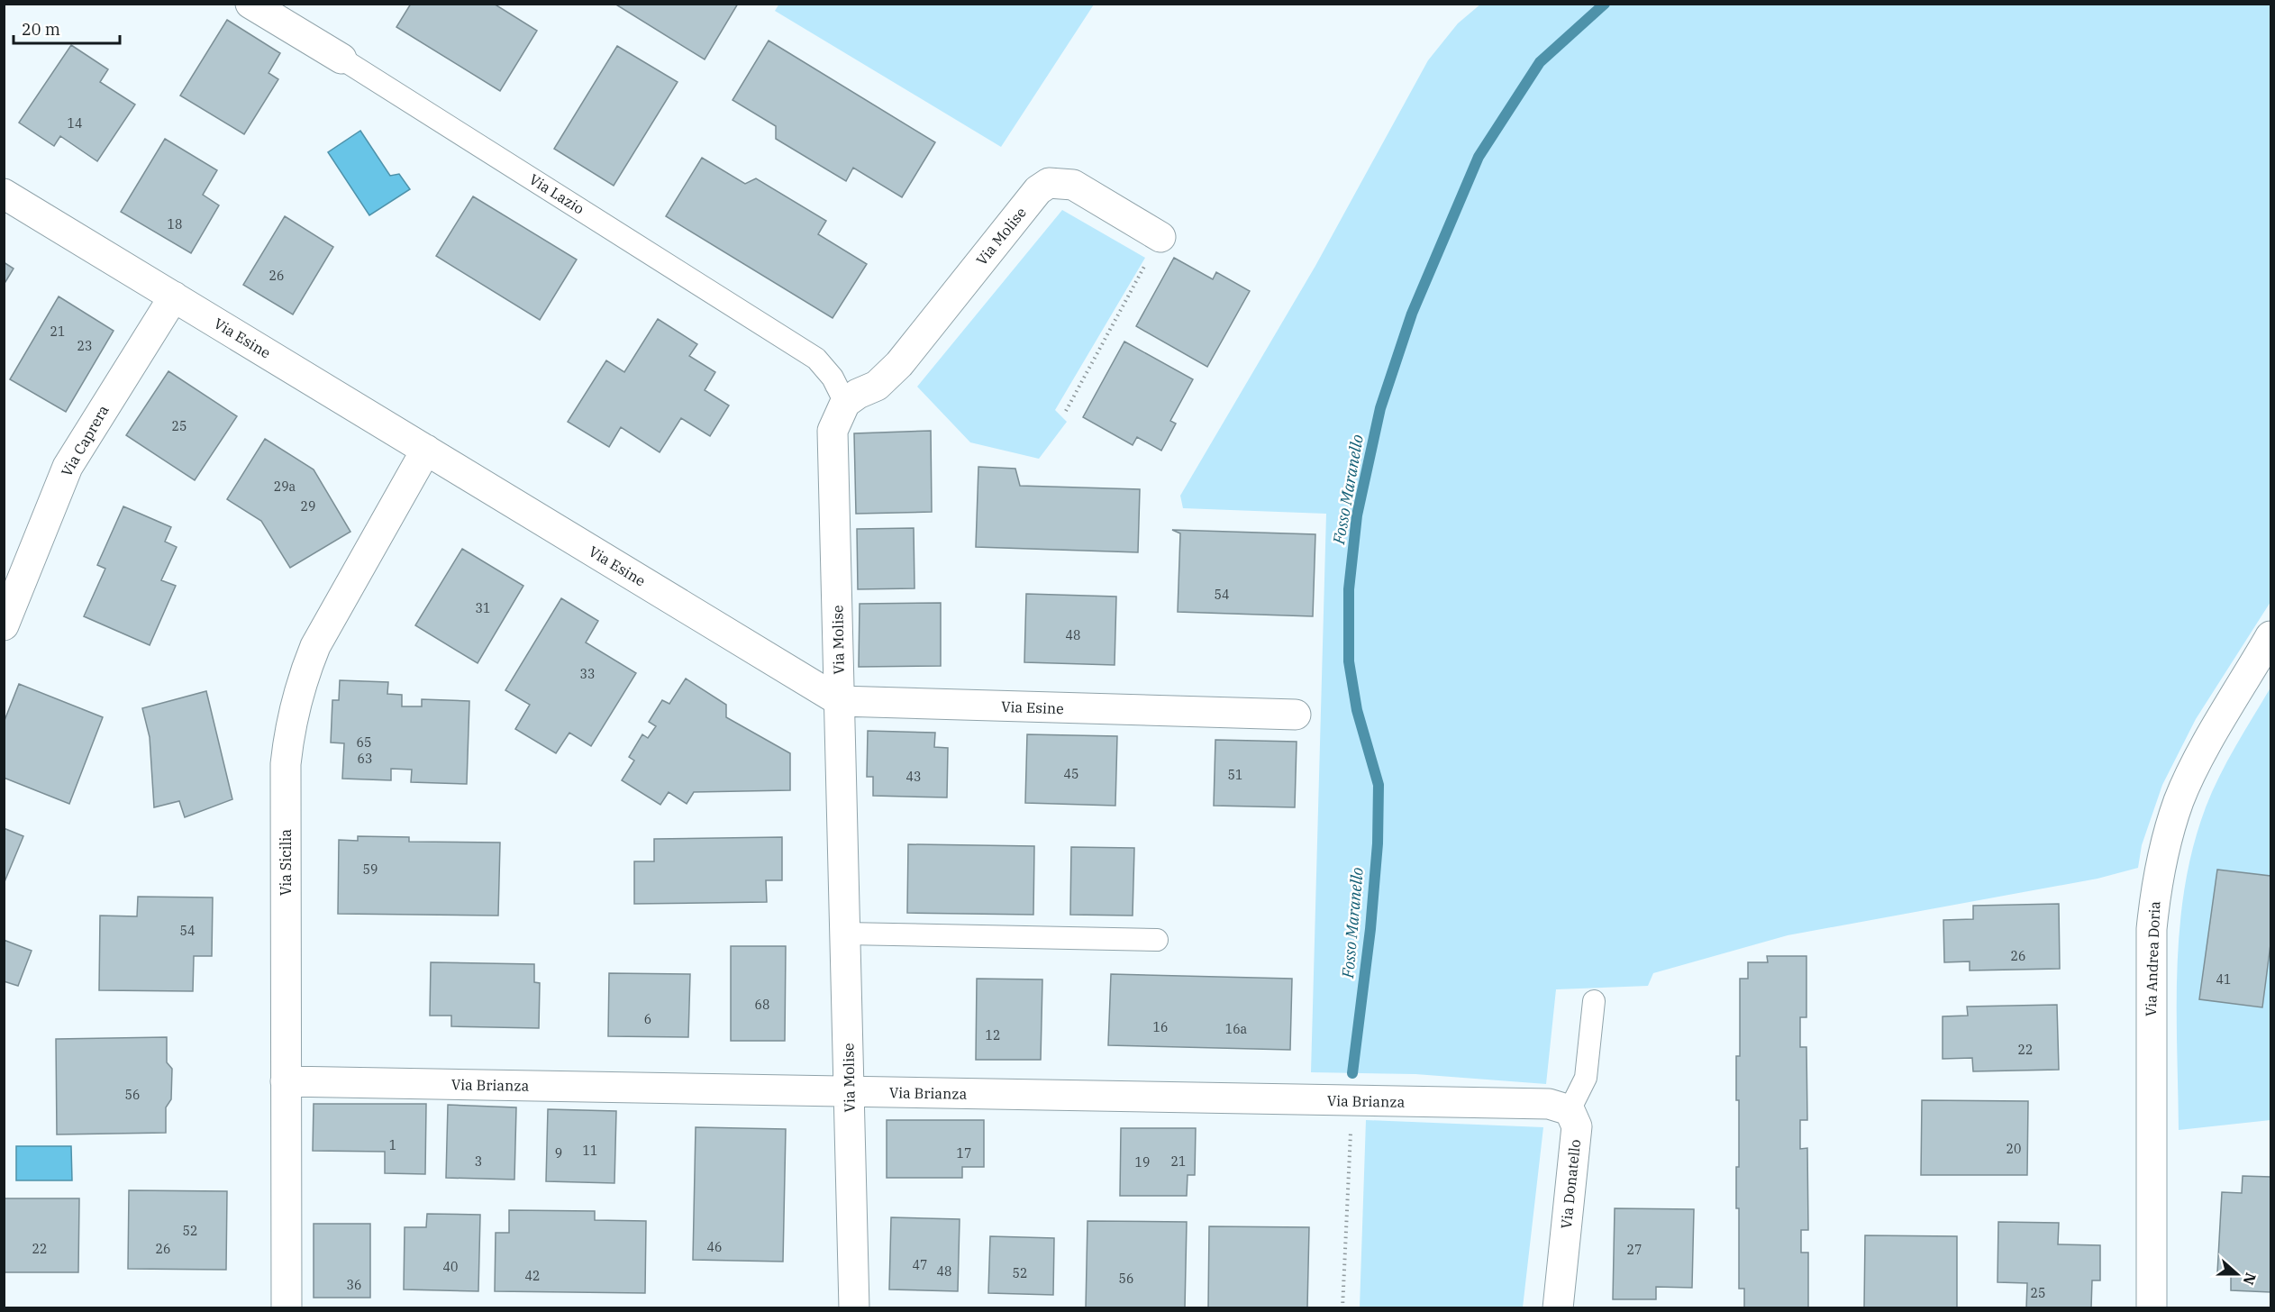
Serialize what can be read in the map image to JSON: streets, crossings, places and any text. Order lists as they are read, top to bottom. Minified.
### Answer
{"streets":{"street":["Via Lazio","Via Molise","Via Esine","Via Caprera","Via Sicilia","Via Andrea Doria","Via Brianza","Via Donatello"]},"crossings":[["Via Lazio","Via Molise"],["Via Molise","Via Esine"],["Via Molise","Via Brianza"],["Via Esine","Via Caprera"],["Via Esine","Via Sicilia"],["Via Sicilia","Via Brianza"],["Via Brianza","Via Donatello"]],"water":["Fosso Maranello"],"house_numbers":["14","18","26","21","23","25","29a","29","54","31","48","33","65","63","45","51","43","59","54","26","41","68","6","16","16a","12","22","56","1","20","11","9","17","3","21","19","52","46","22","26","27","47","40","48","52","42","56","36","25"],"scale_bar":"20 m","north":"right"}
